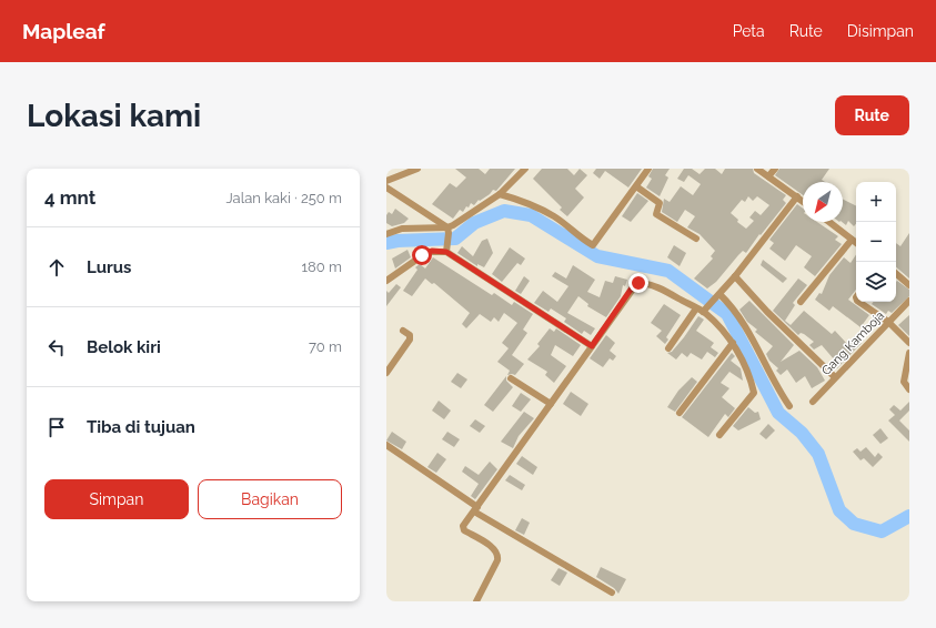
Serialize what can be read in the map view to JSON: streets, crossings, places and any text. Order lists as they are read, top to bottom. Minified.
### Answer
{"streets":{"street":["Gang Kamboja"]},"north":"bottom left","page":{"header":"Mapleaf","nav":["Peta","Rute","Disimpan"],"buttons":["Rute",["Simpan","Bagikan"]],"title":"Lokasi kami","heading":["4 mnt","Jalan kaki · 250 m"],"map_buttons":["+","−"],"list":[["Lurus","180 m"],["Belok kiri","70 m"],"Tiba di tujuan"]}}
